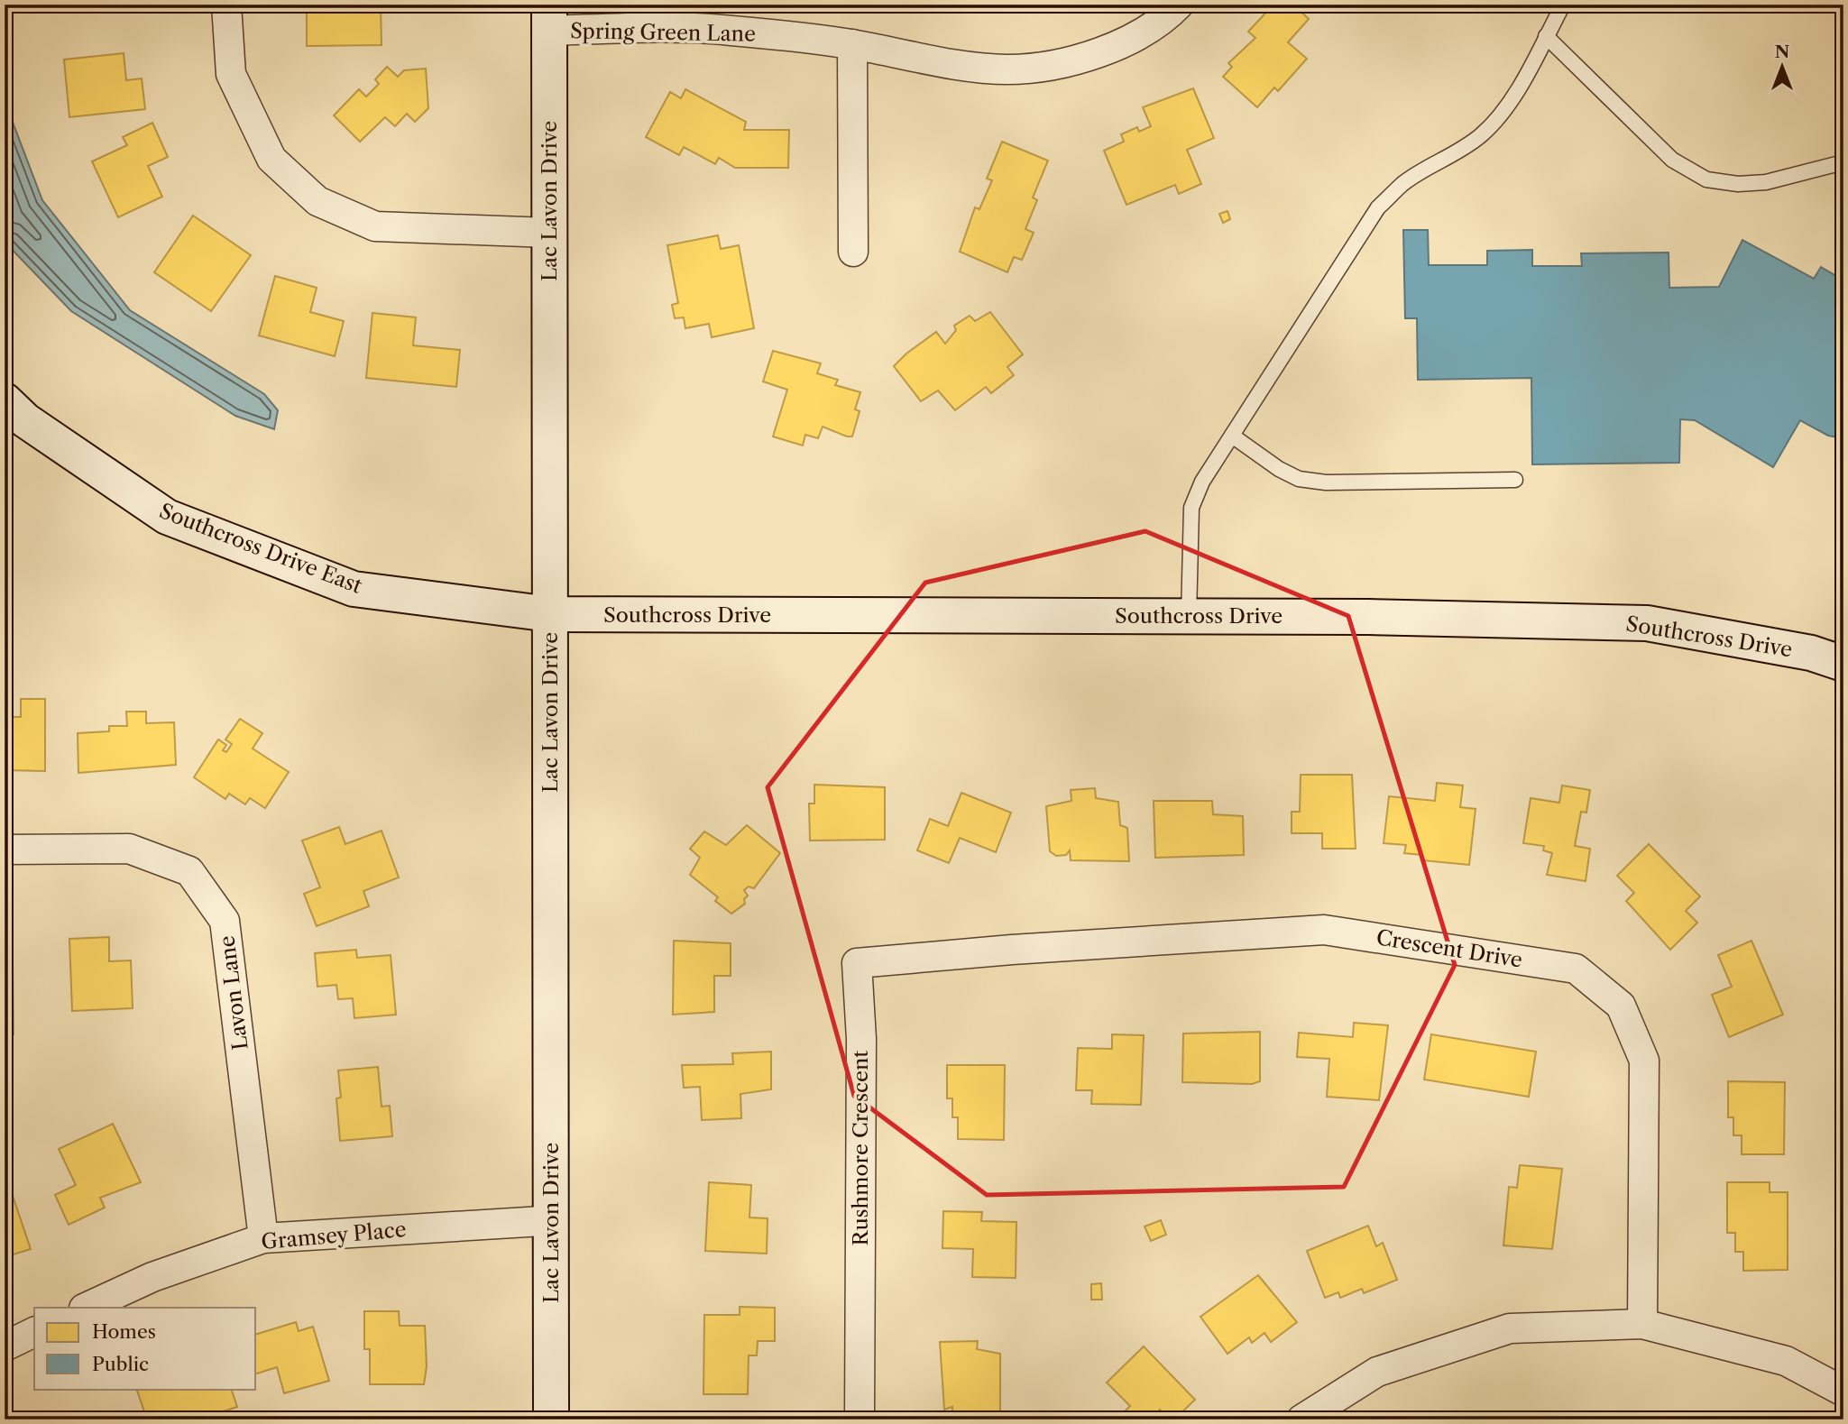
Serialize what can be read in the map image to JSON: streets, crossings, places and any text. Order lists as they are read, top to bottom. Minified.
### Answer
{"streets":{"street":["Spring Green Lane","Lac Lavon Drive","Southcross Drive East","Southcross Drive","Crescent Drive","Lavon Lane","Rushmore Crescent","Gramsey Place"]},"crossings":[["Spring Green Lane","Lac Lavon Drive"],["Lac Lavon Drive","Southcross Drive East"],["Lac Lavon Drive","Southcross Drive"],["Lac Lavon Drive","Gramsey Place"],["Southcross Drive East","Southcross Drive"],["Crescent Drive","Rushmore Crescent"],["Lavon Lane","Gramsey Place"]],"legend":["Homes","Public"],"north":"top"}
